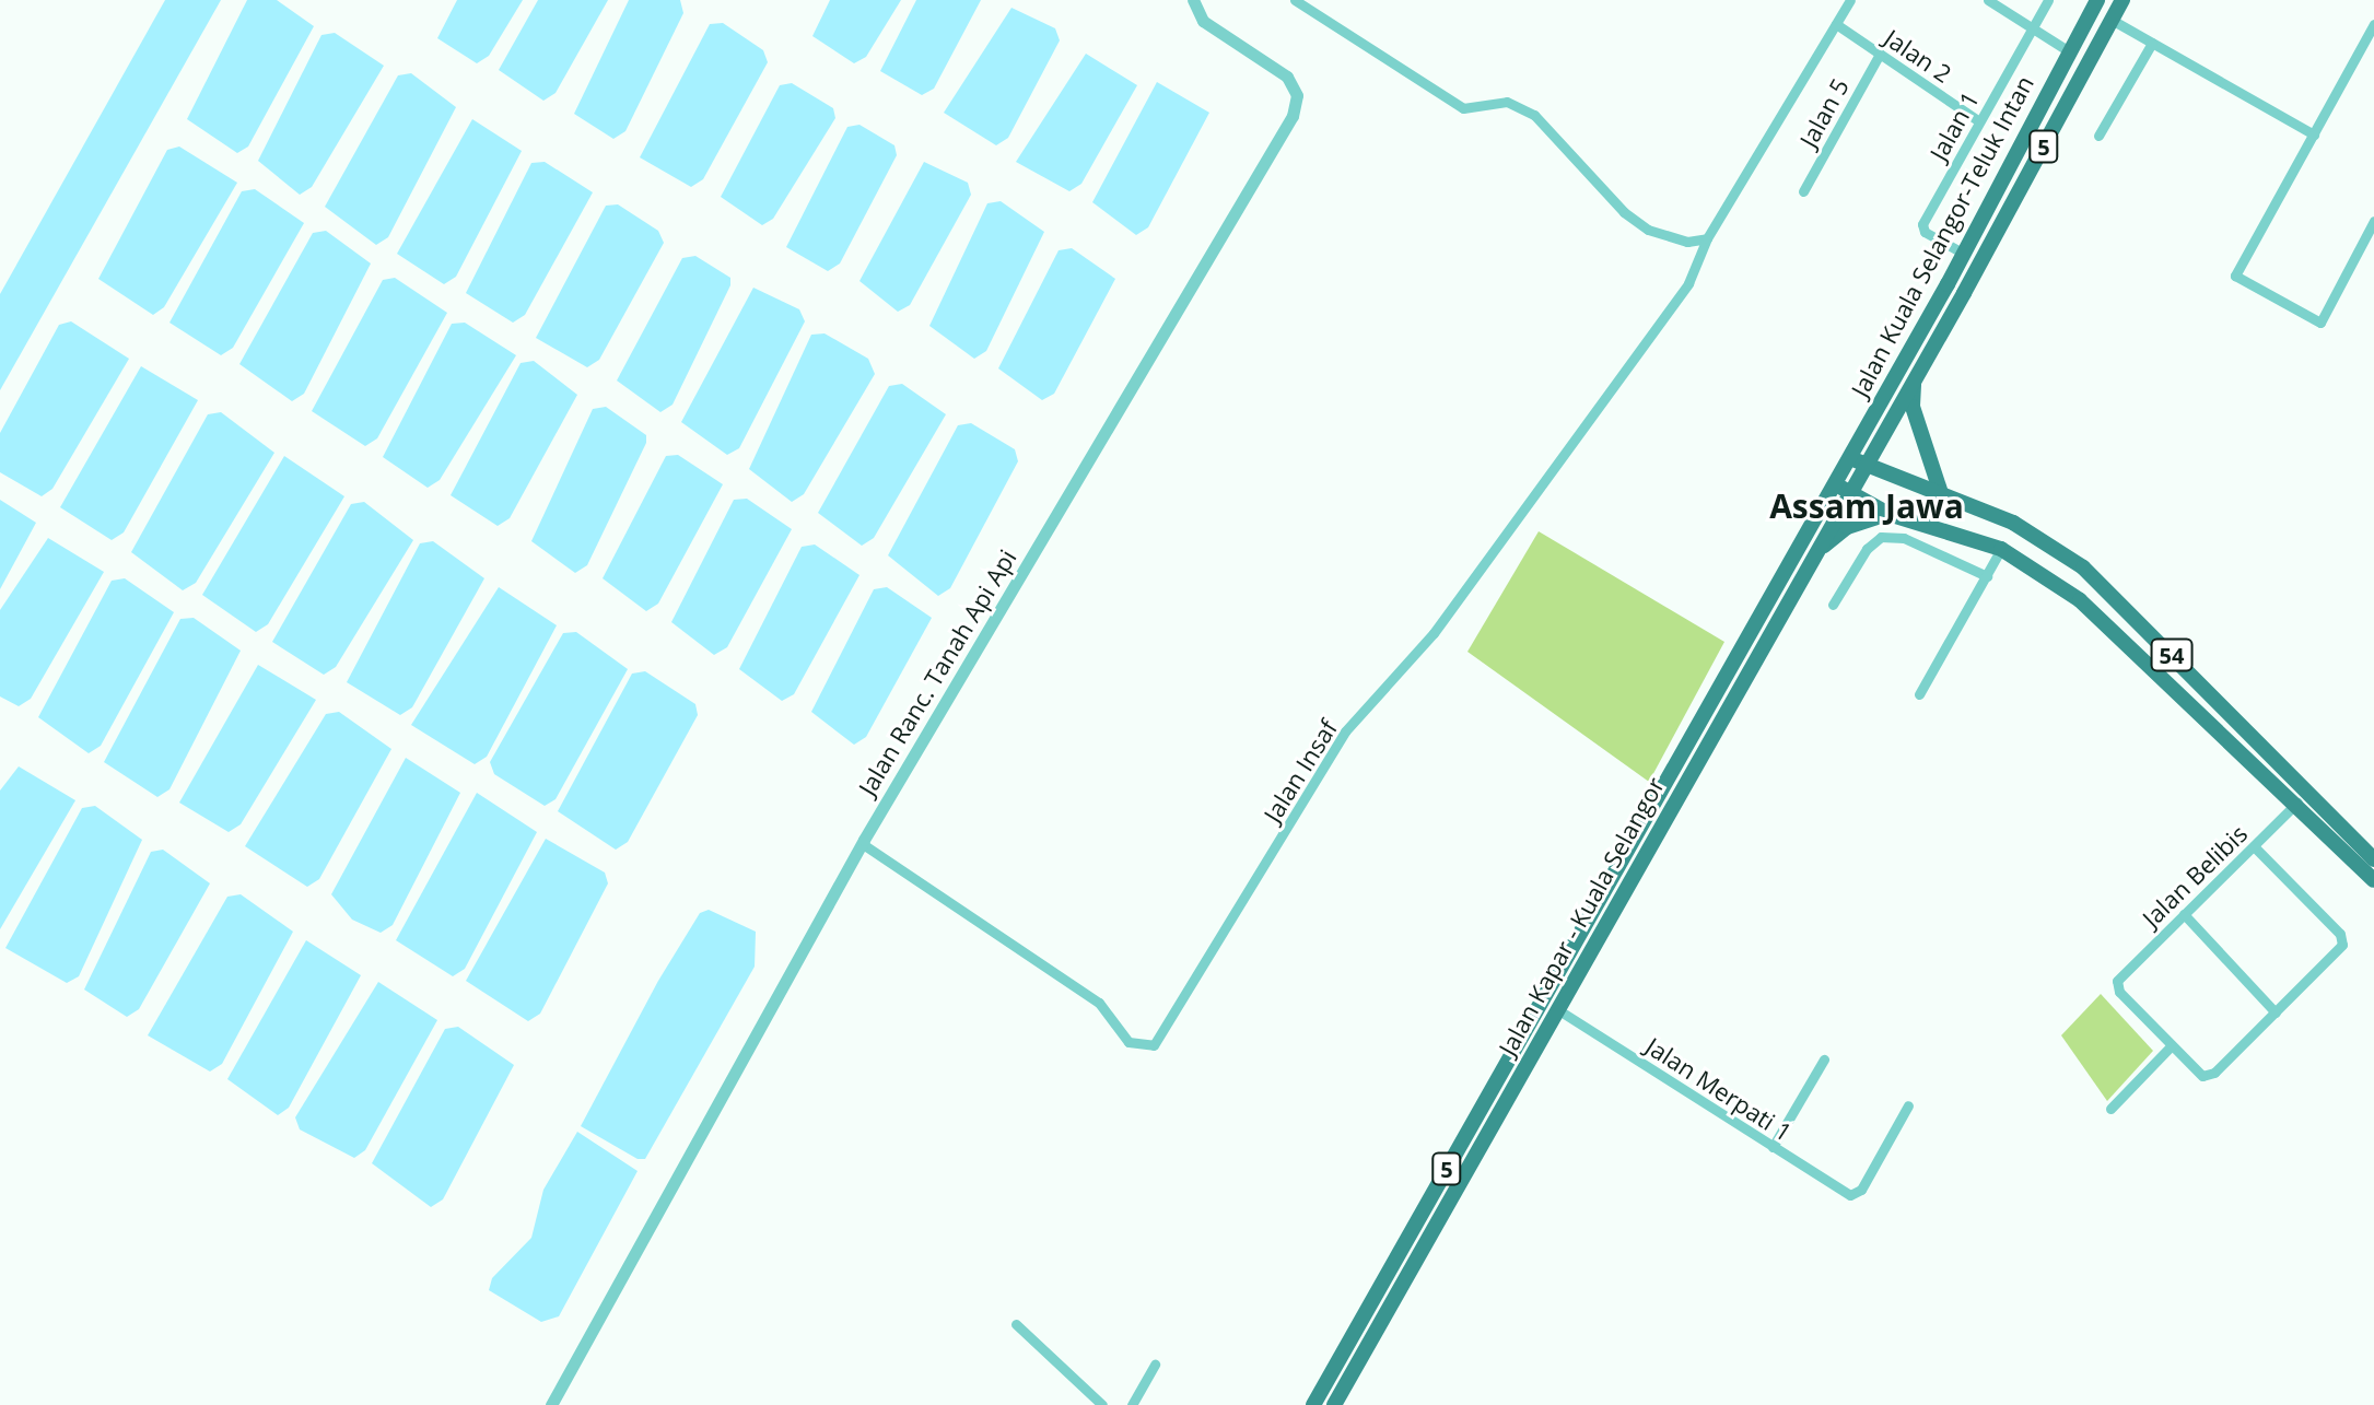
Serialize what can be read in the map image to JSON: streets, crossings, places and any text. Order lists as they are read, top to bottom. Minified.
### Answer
{"streets":{"highway":["5","Jalan Kuala Selangor-Teluk Intan","54","Jalan Kapar - Kuala Selangor"],"street":["Jalan 2","Jalan 5","Jalan 1","Jalan Ranc. Tanah Api Api","Jalan Insaf","Jalan Belibis","Jalan Merpati 1"]},"crossings":[["Jalan 2","Jalan 5"],["Jalan 2","Jalan 1"],["Jalan 1","Jalan Kuala Selangor-Teluk Intan"],["Jalan Kuala Selangor-Teluk Intan","54"],["Jalan Kuala Selangor-Teluk Intan","Jalan Kapar - Kuala Selangor"],["54","Jalan Belibis"],["54","Jalan Kapar - Kuala Selangor"],["Jalan Ranc. Tanah Api Api","Jalan Insaf"],["Jalan Kapar - Kuala Selangor","Jalan Merpati 1"]],"districts":["Assam Jawa"]}
